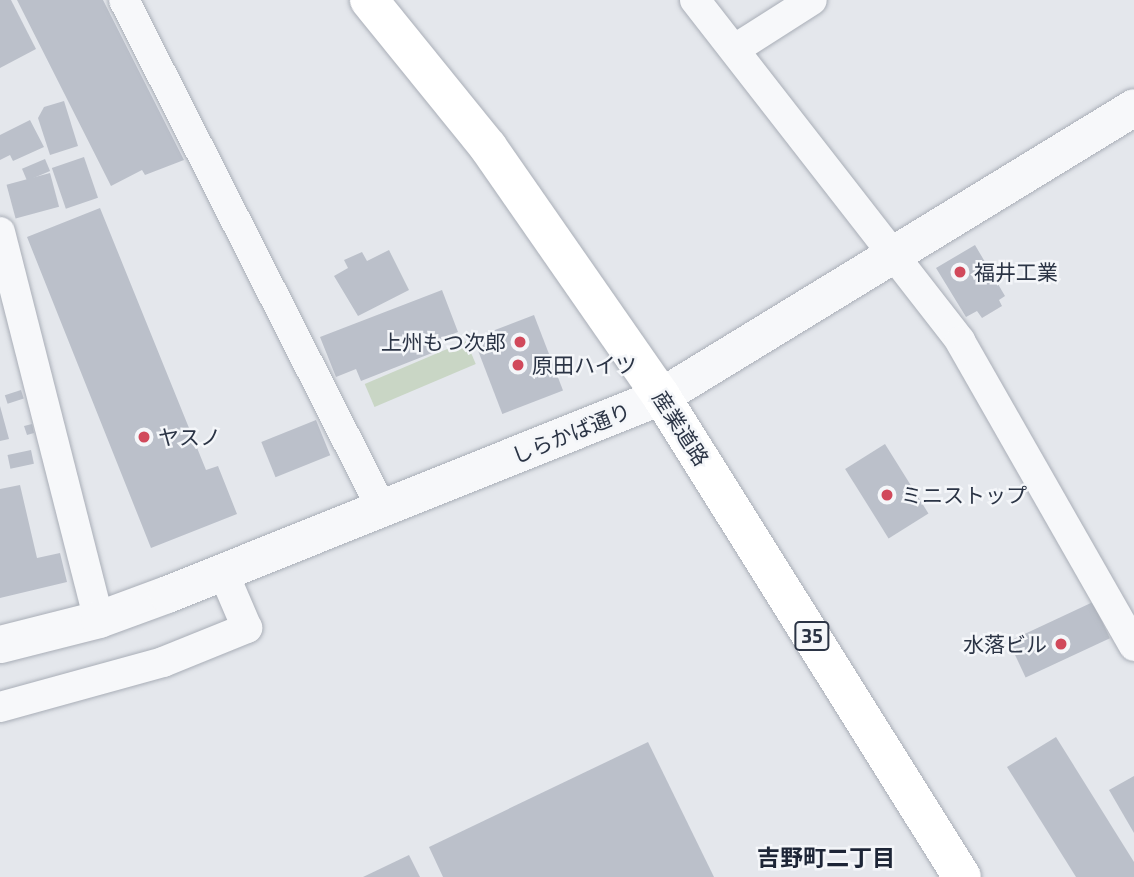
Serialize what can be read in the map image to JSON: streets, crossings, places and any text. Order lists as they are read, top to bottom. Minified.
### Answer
{"streets":{"main road":["産業道路","35"],"street":["しらかば通り"]},"crossings":[["産業道路","しらかば通り"]],"districts":["吉野町二丁目"],"places":["福井工業","上州もつ次郎","原田ハイツ","ヤスノ","ミニストップ","水落ビル"]}
